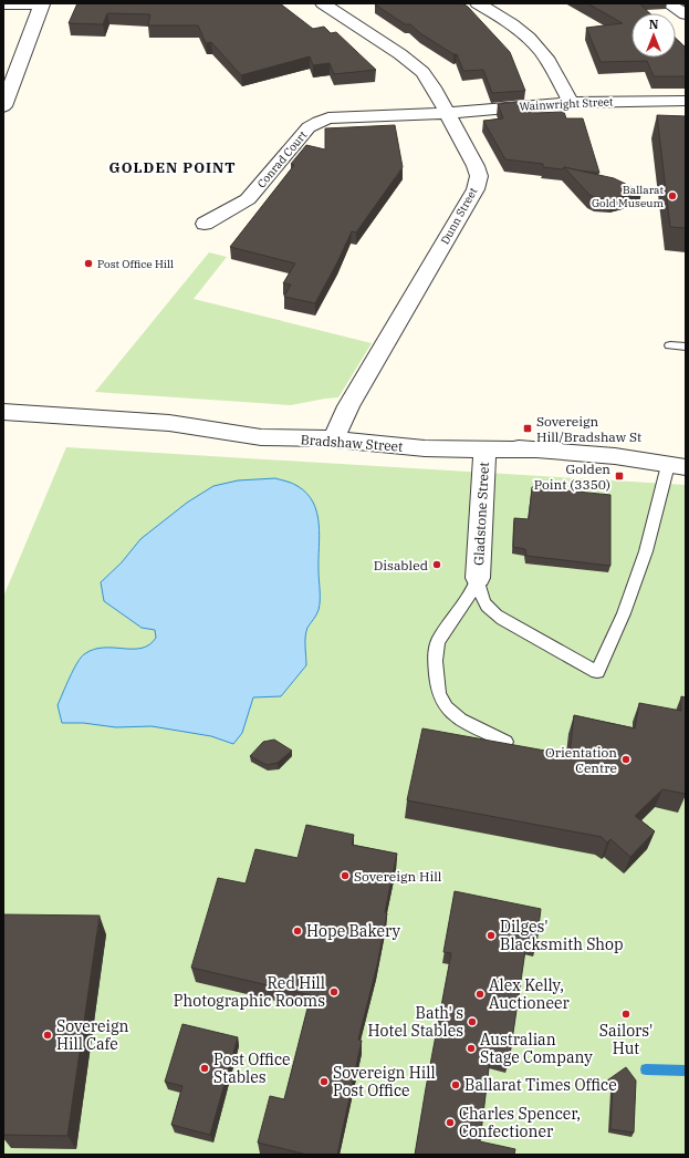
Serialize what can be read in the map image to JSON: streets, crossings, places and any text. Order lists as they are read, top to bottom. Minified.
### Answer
{"streets":{"street":["Wainwright Street","Conrad Court","Dunn Street","Bradshaw Street","Gladstone Street"]},"crossings":[["Wainwright Street","Conrad Court"],["Wainwright Street","Dunn Street"],["Conrad Court","Dunn Street"],["Dunn Street","Bradshaw Street"],["Bradshaw Street","Gladstone Street"]],"districts":["GOLDEN POINT"],"places":{"other":["Ballarat Gold Museum","Post Office Hill","Disabled","Orientation Centre","Sovereign Hill","Hope Bakery","Dilges' Blacksmith Shop","Red Hill Photographic Rooms","Alex Kelly, Auctioneer","Sailors' Hut","Bath' s Hotel Stables","Sovereign Hill Cafe","Australian Stage Company","Post Office Stables","Sovereign Hill Post Office","Ballarat Times Office","Charles Spencer, Confectioner"],"transit":["Sovereign Hill/Bradshaw St","Golden Point (3350)"]},"north":"top"}
